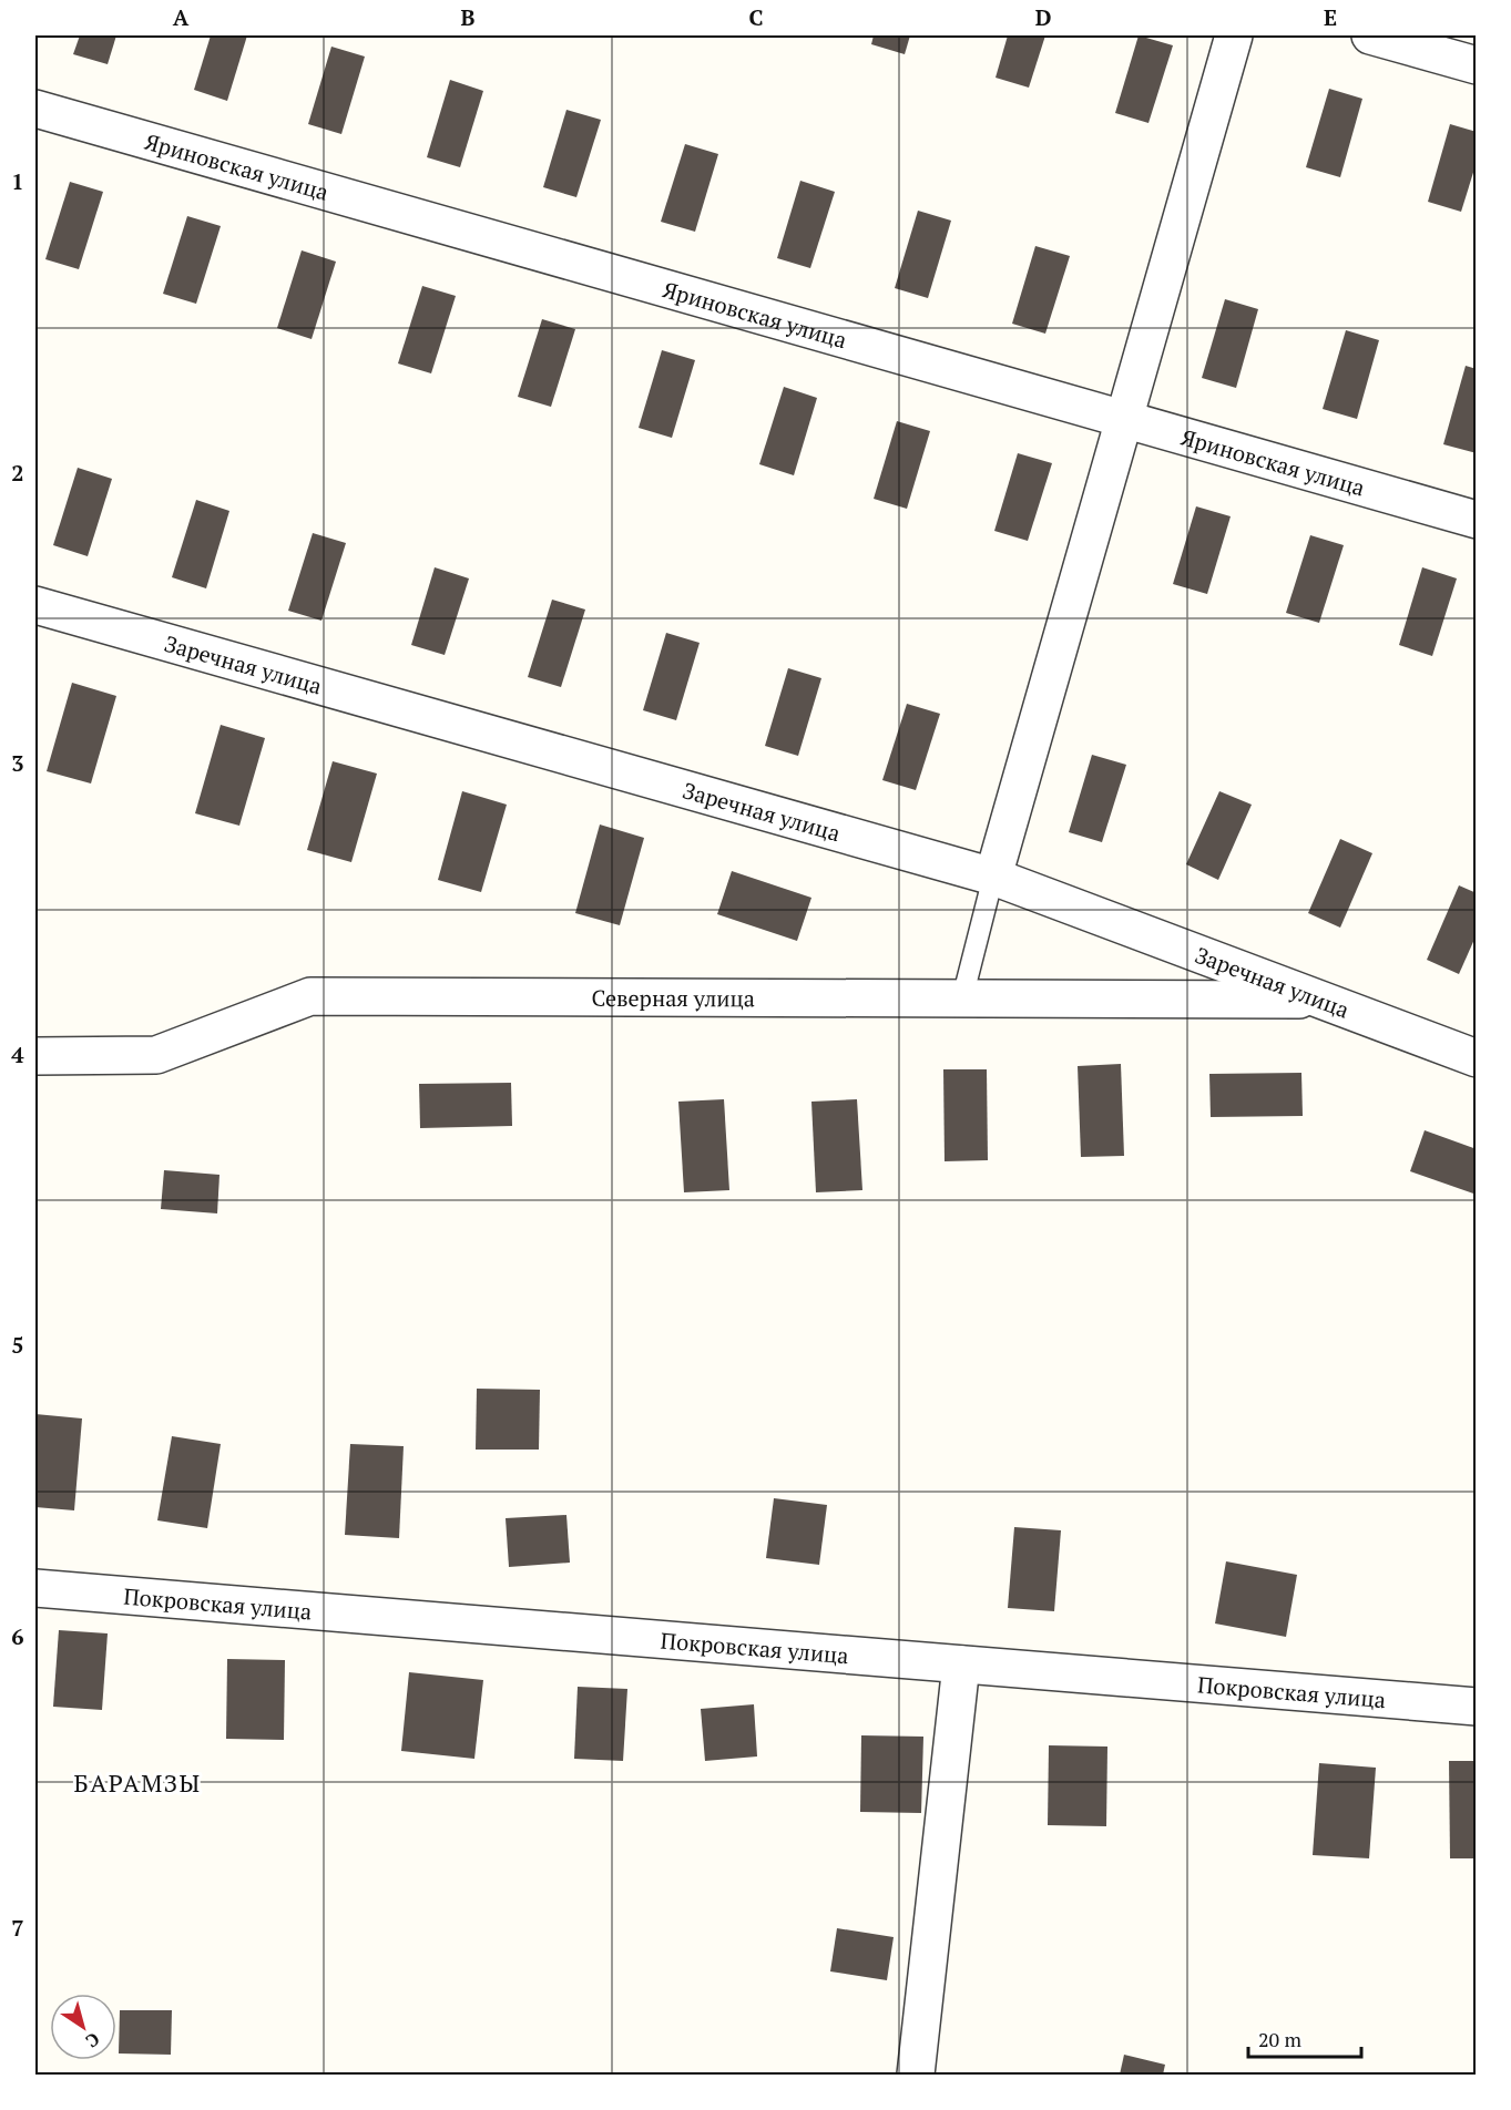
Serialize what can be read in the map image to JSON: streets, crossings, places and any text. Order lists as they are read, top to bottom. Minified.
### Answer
{"streets":{"street":["Яриновская улица","Заречная улица","Северная улица","Покровская улица"]},"crossings":[["Заречная улица","Северная улица"]],"districts":["БАРАМЗЫ"],"scale_bar":"20 m","north":"bottom right","grid":{"columns":["A","B","C","D","E"],"rows":["1","2","3","4","5","6","7"]}}
